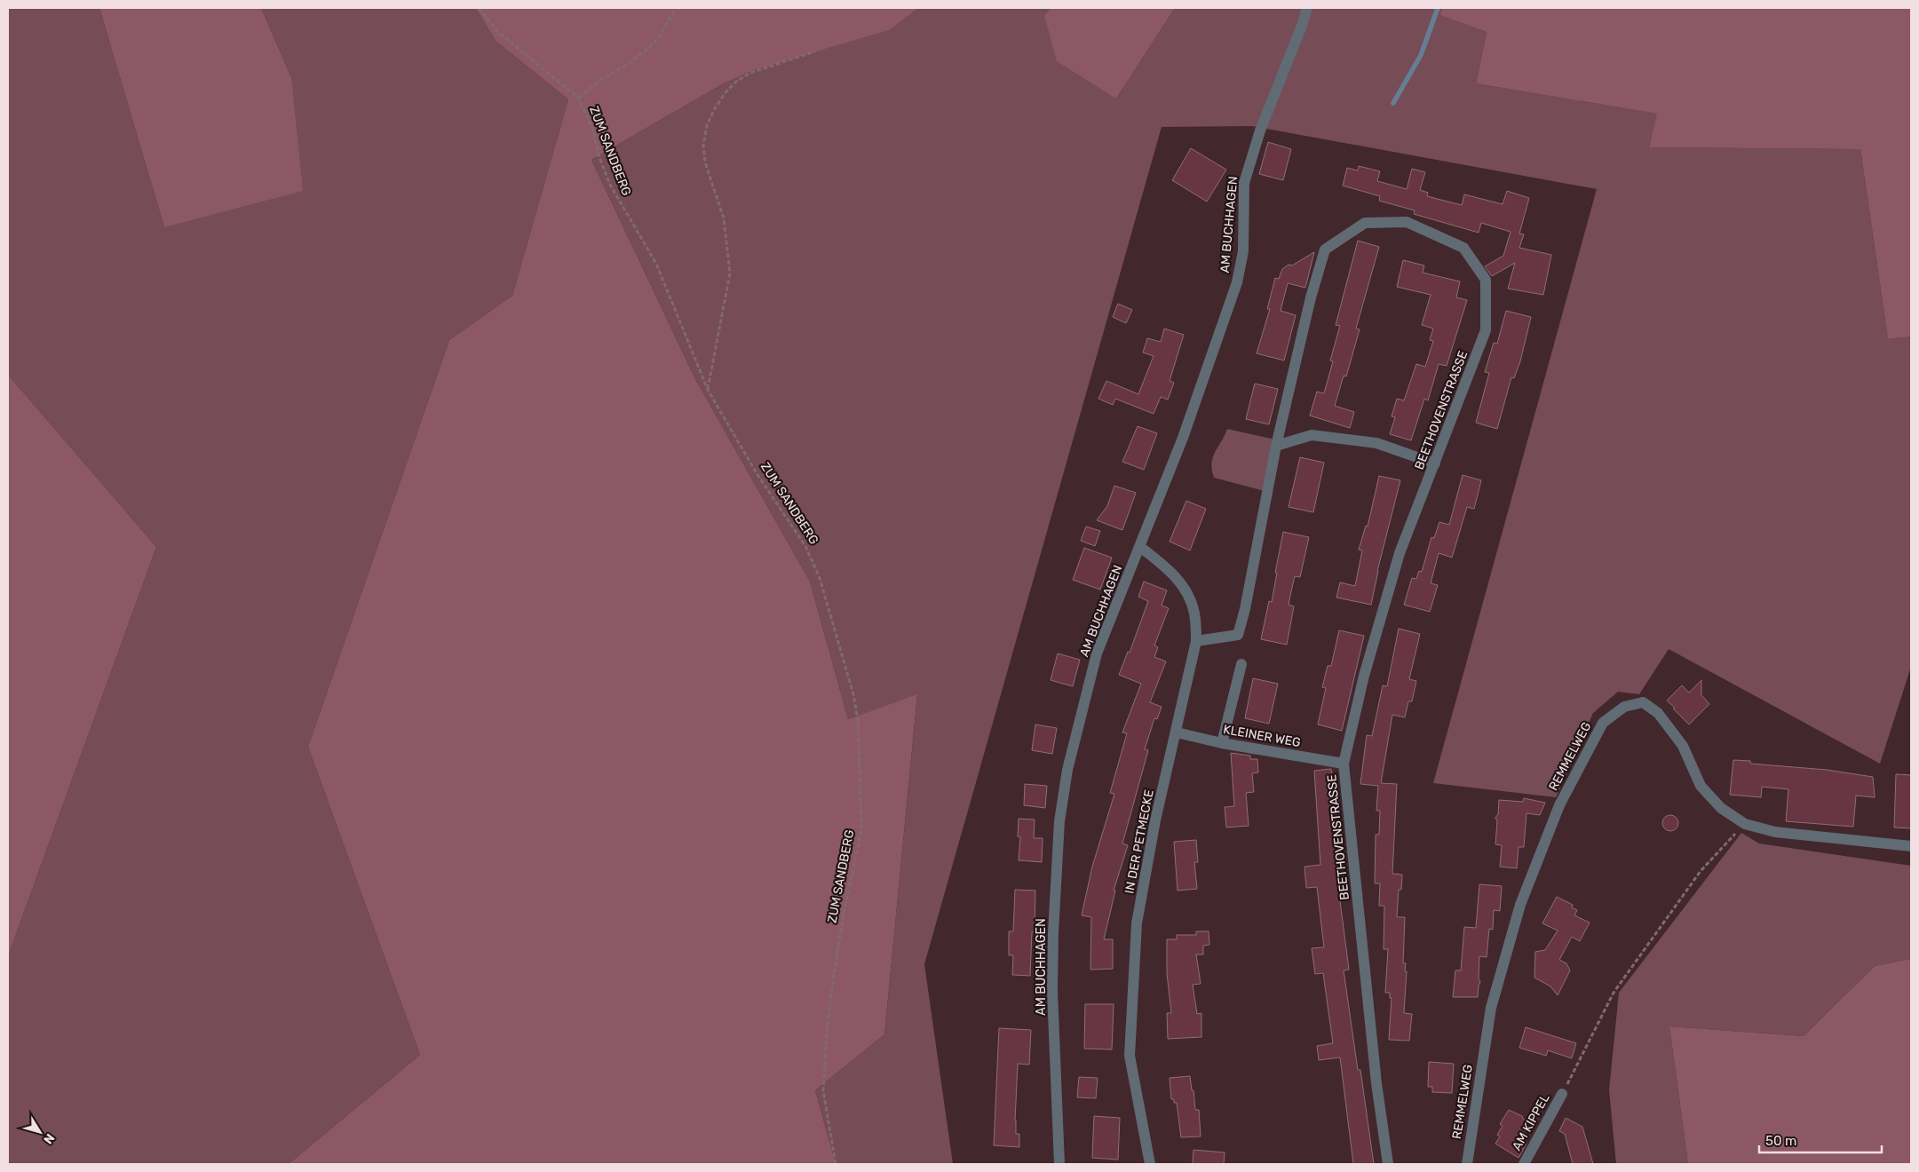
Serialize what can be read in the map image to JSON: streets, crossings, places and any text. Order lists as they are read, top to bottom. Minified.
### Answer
{"streets":{"street":["AM BUCHHAGEN","BEETHOVENSTRASSE","KLEINER WEG","REMMELWEG","IN DER PETMECKE","AM KIPPEL"],"path":["ZUM SANDBERG"]},"crossings":[["AM BUCHHAGEN","IN DER PETMECKE"],["BEETHOVENSTRASSE","KLEINER WEG"],["BEETHOVENSTRASSE","IN DER PETMECKE"],["KLEINER WEG","IN DER PETMECKE"]],"scale_bar":"50 m","north":"bottom right"}
